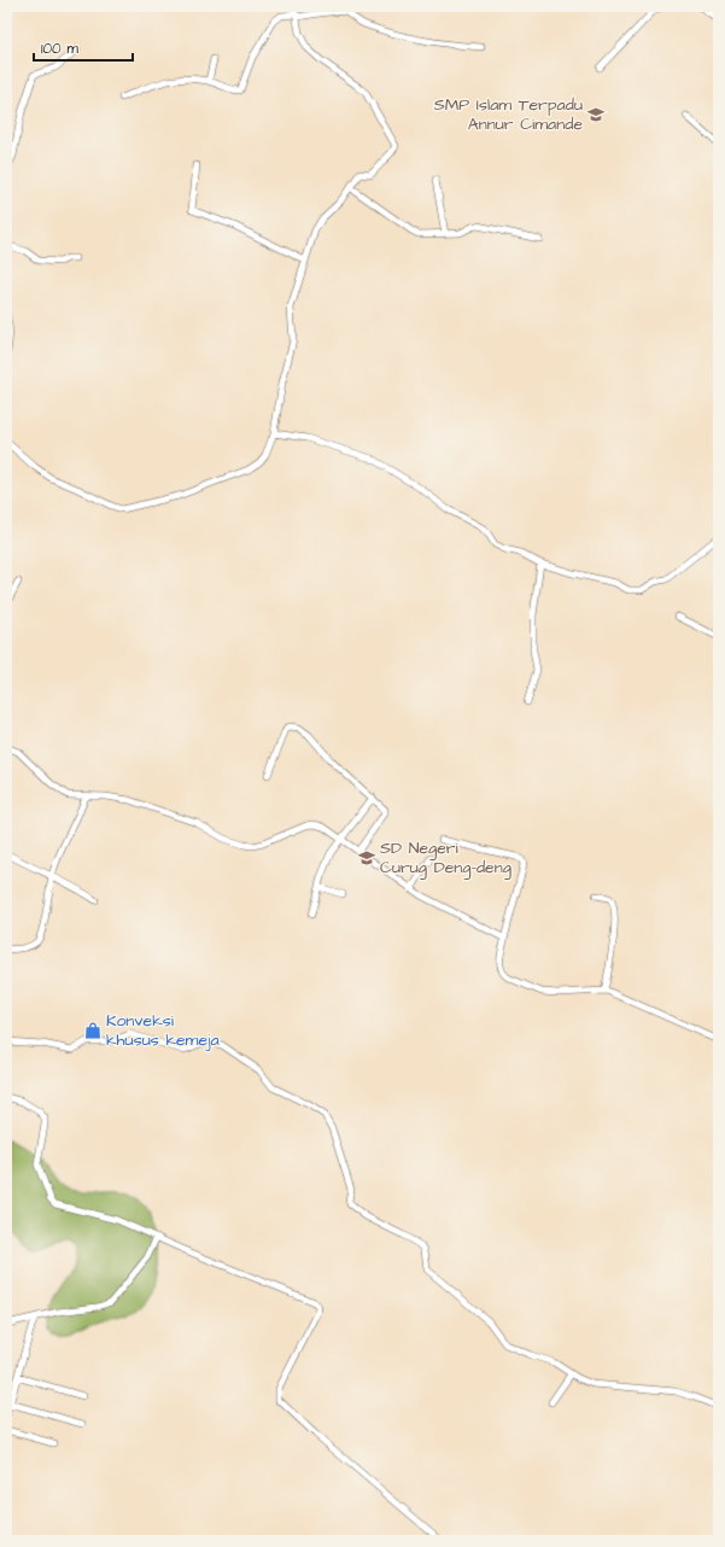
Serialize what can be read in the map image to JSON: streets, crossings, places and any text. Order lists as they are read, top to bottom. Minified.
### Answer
{"places":{"school or university":["SMP Islam Terpadu Annur Cimande","SD Negeri Curug Deng-deng"],"shop":["Konveksi khusus kemeja"]},"scale_bar":"100 m"}
